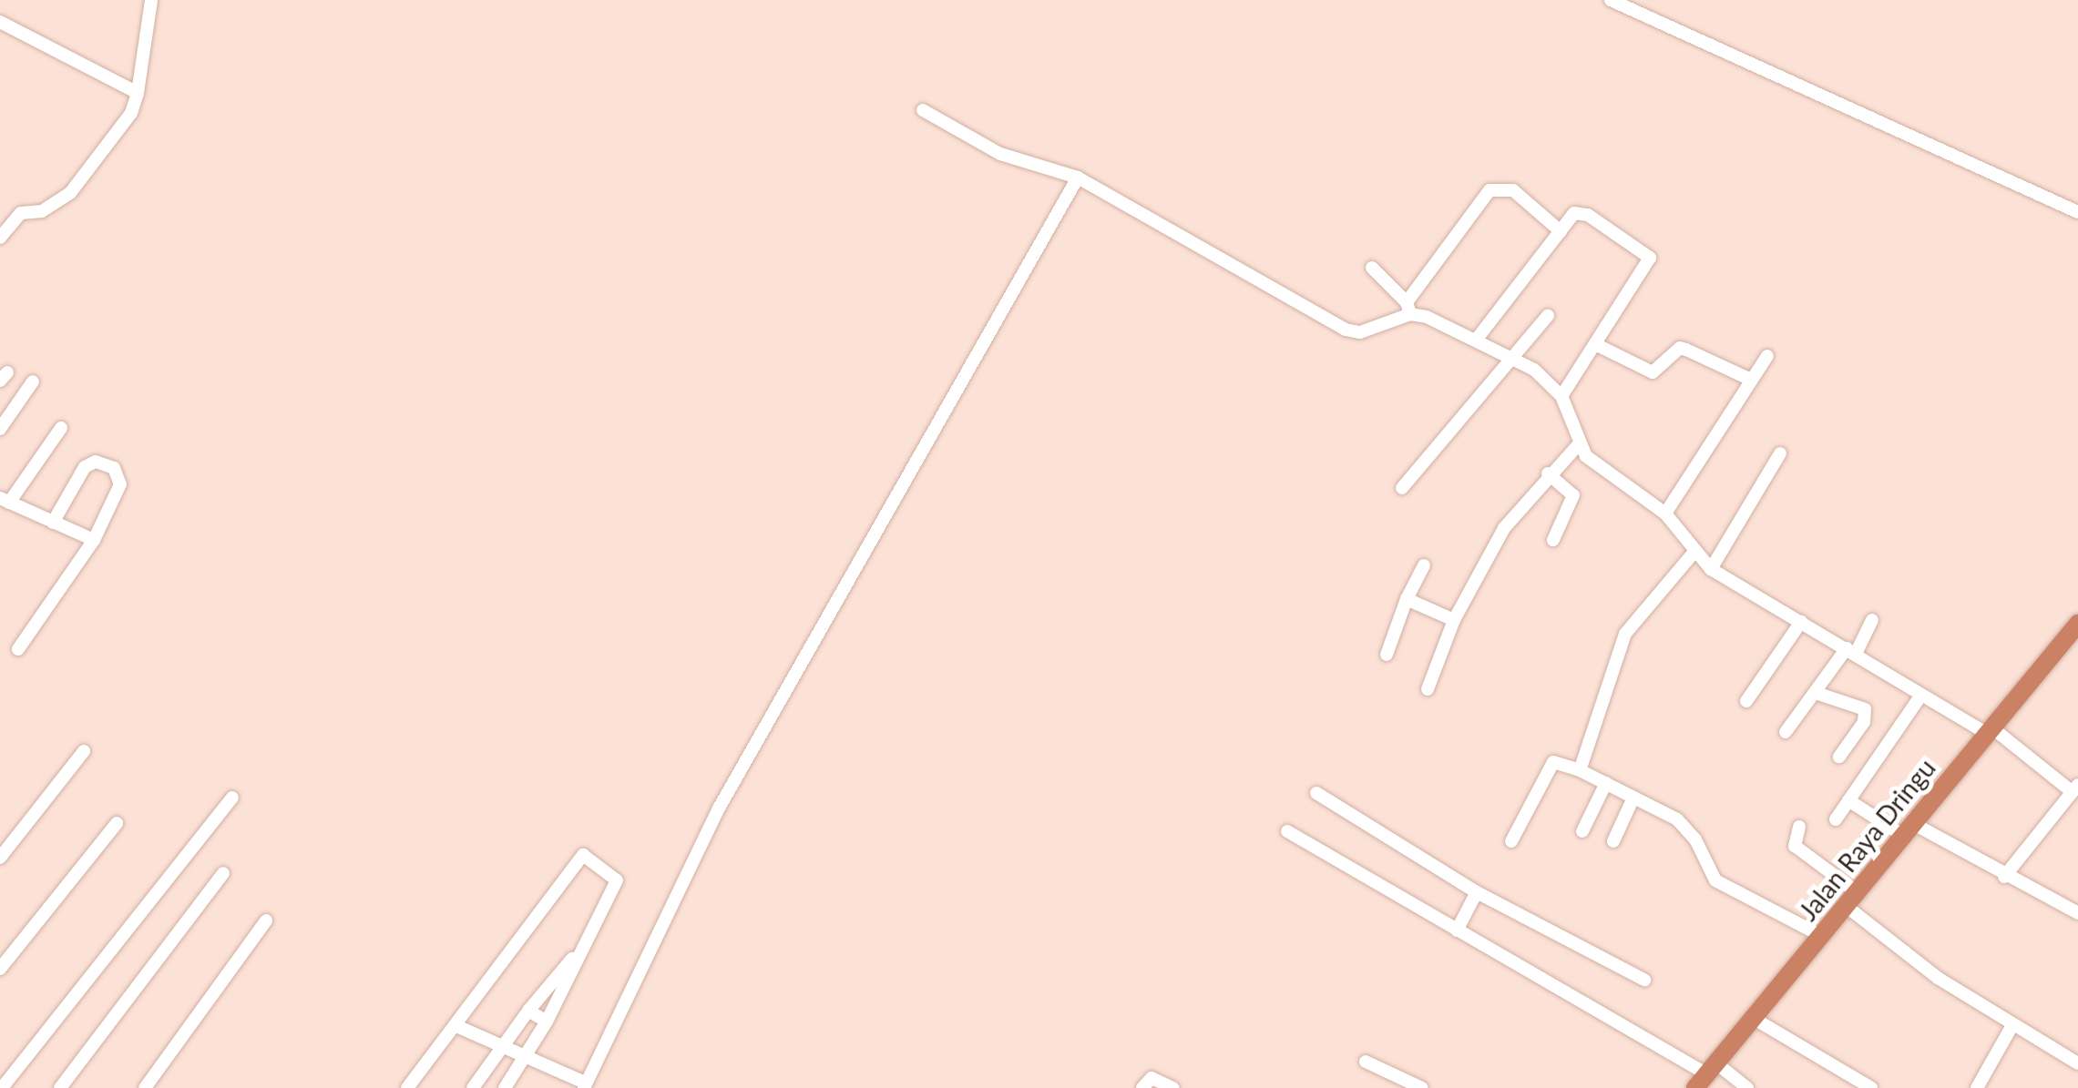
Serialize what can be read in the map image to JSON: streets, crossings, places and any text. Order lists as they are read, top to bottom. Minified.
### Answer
{"streets":{"highway":["Jalan Raya Dringu"]}}
